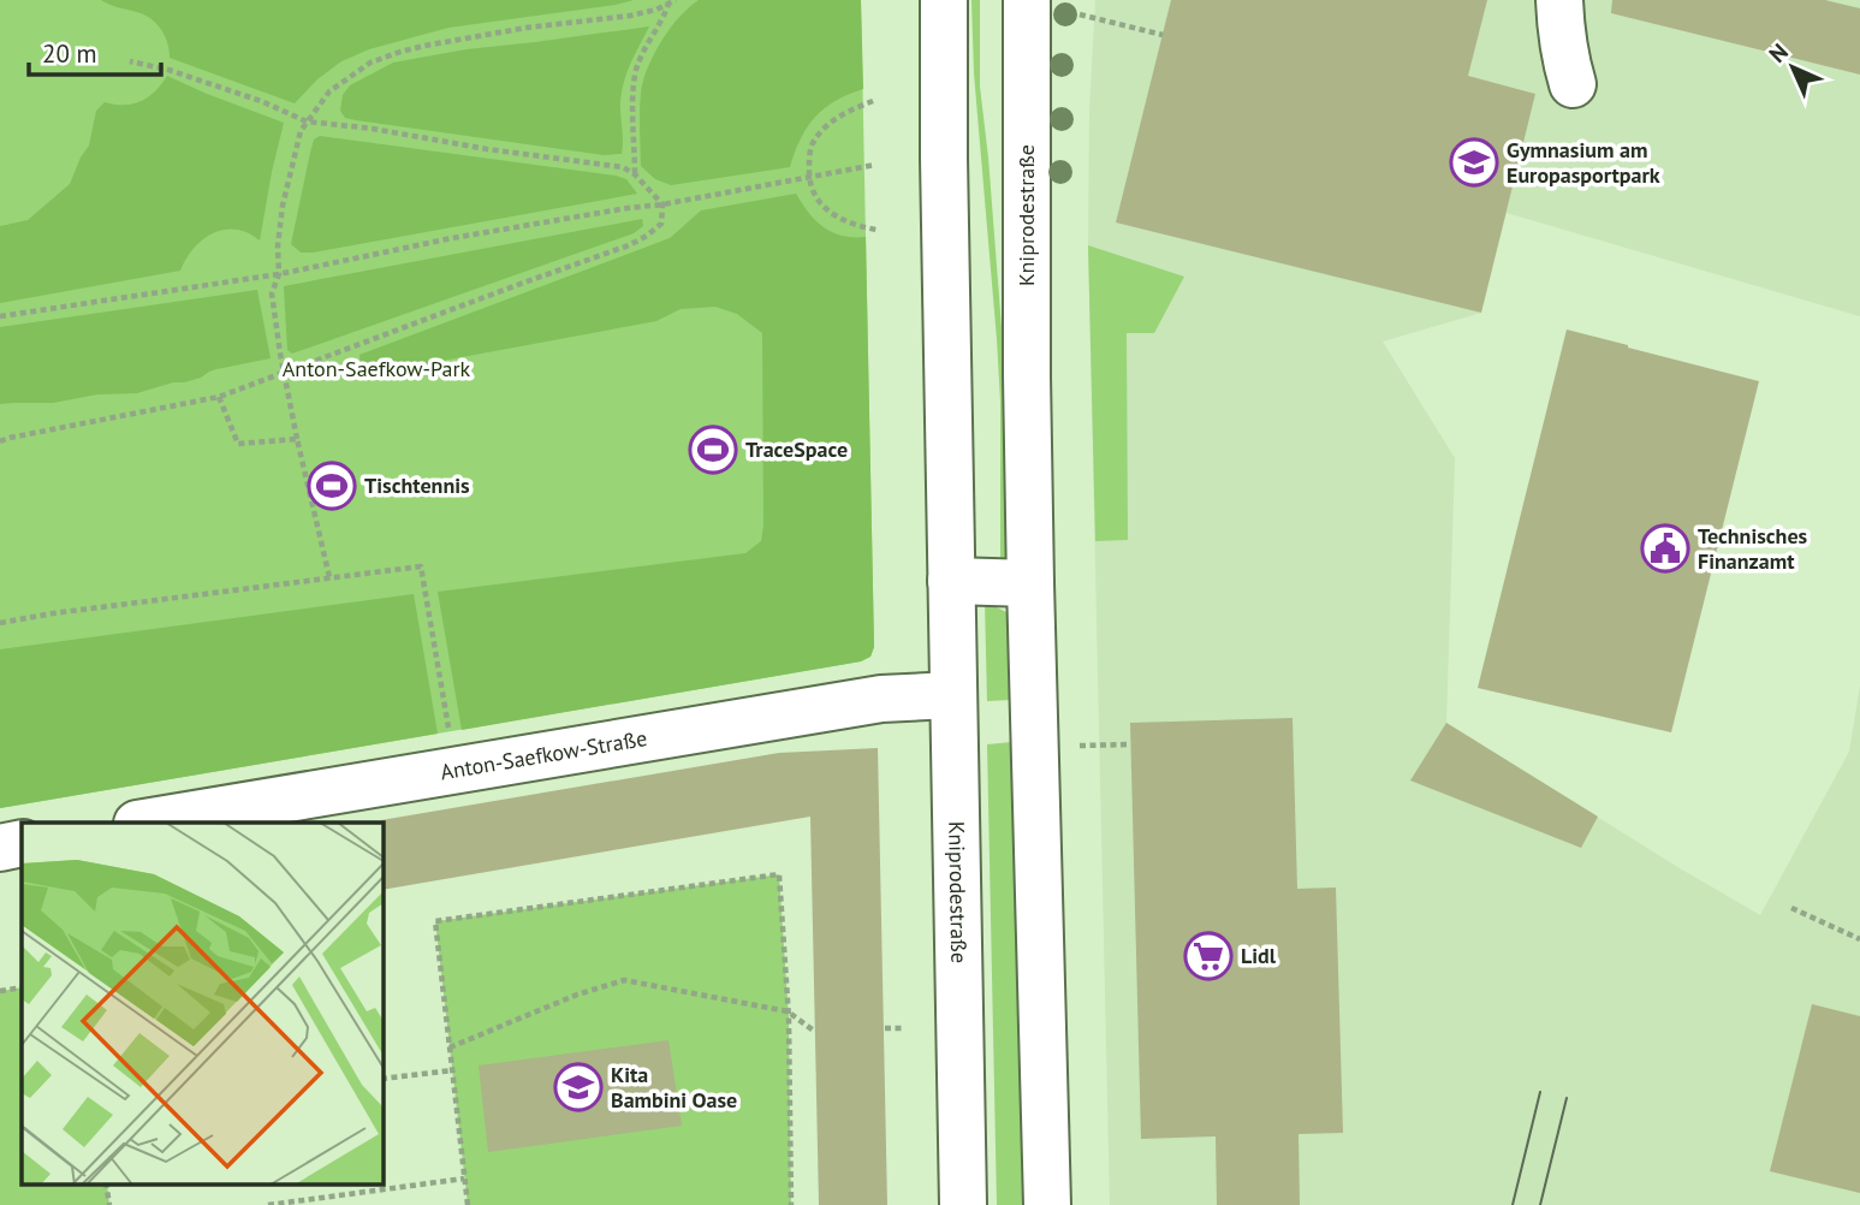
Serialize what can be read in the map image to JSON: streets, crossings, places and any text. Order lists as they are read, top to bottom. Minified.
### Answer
{"streets":{"street":["Kniprodestraße","Anton-Saefkow-Straße"]},"crossings":[["Kniprodestraße","Anton-Saefkow-Straße"]],"parks":["Anton-Saefkow-Park"],"places":{"school or university":["Gymnasium am Europasportpark","Kita Bambini Oase"],"sports":["TraceSpace","Tischtennis"],"public building":["Technisches Finanzamt"],"supermarket":["Lidl"]},"scale_bar":"20 m","north":"top left"}
